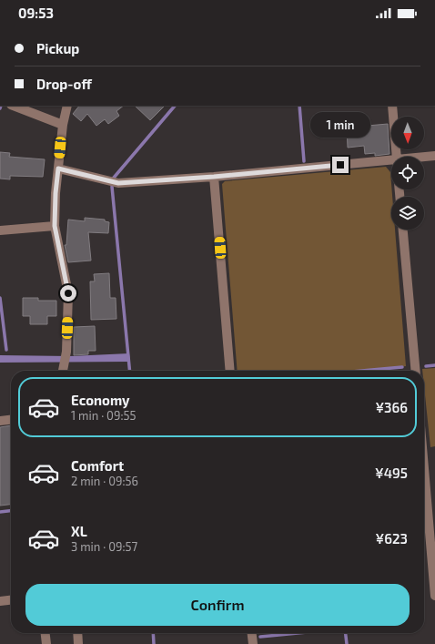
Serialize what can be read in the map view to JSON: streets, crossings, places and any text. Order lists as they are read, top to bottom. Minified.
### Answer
{"north":"bottom","page":{"status":"09:53","banner":["Pickup","Drop-off"],"bubble":"1 min","list":[{"name":"Economy","note":"1 min · 09:55","value":"¥366"},{"name":"Comfort","note":"2 min · 09:56","value":"¥495"},{"name":"XL","note":"3 min · 09:57","value":"¥623"}],"buttons":"Confirm"}}
